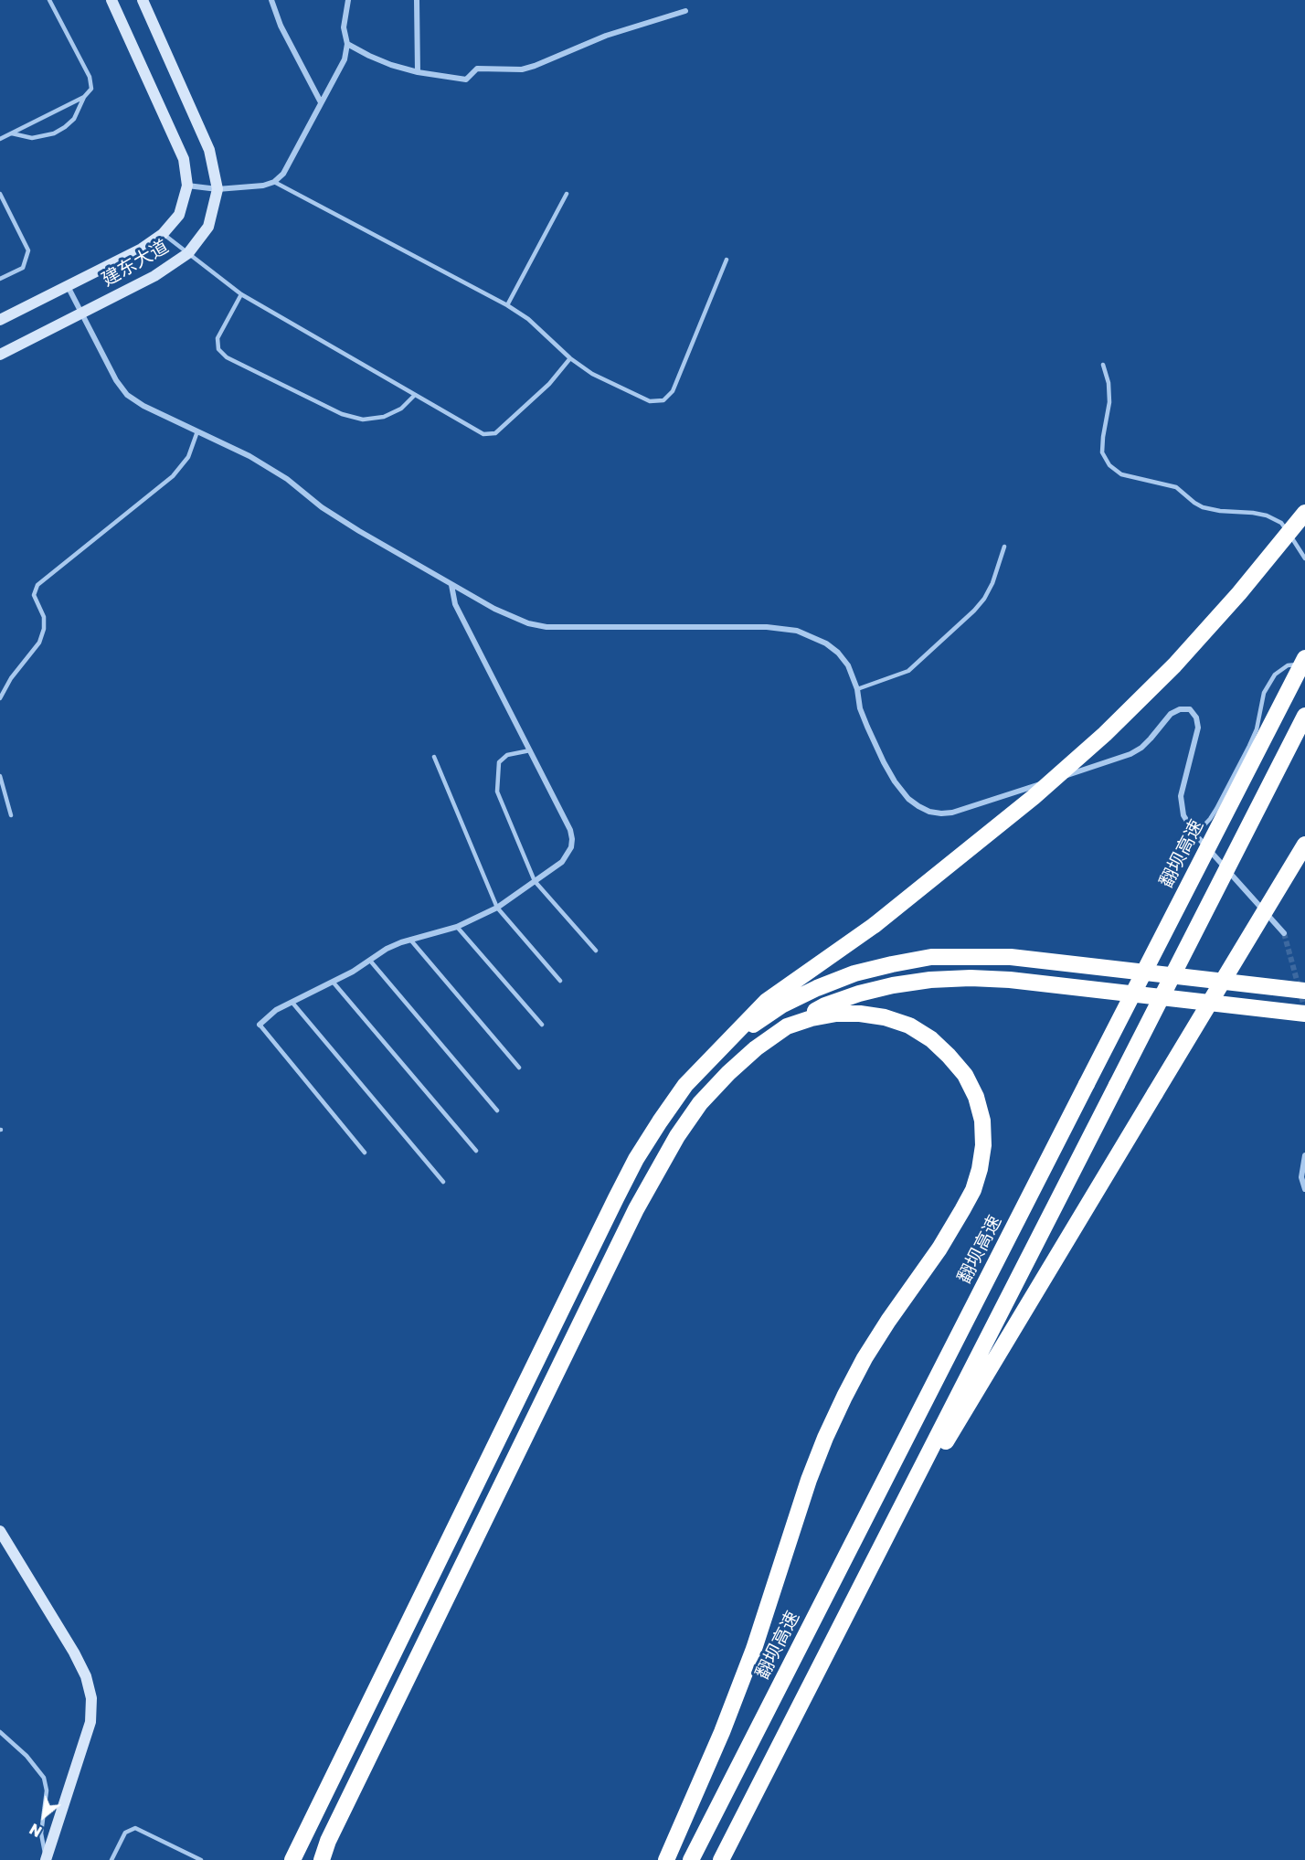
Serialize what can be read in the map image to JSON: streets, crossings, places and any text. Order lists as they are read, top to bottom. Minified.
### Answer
{"streets":{"highway":["翻坝高速"],"street":["建东大道"]},"north":"bottom left"}
